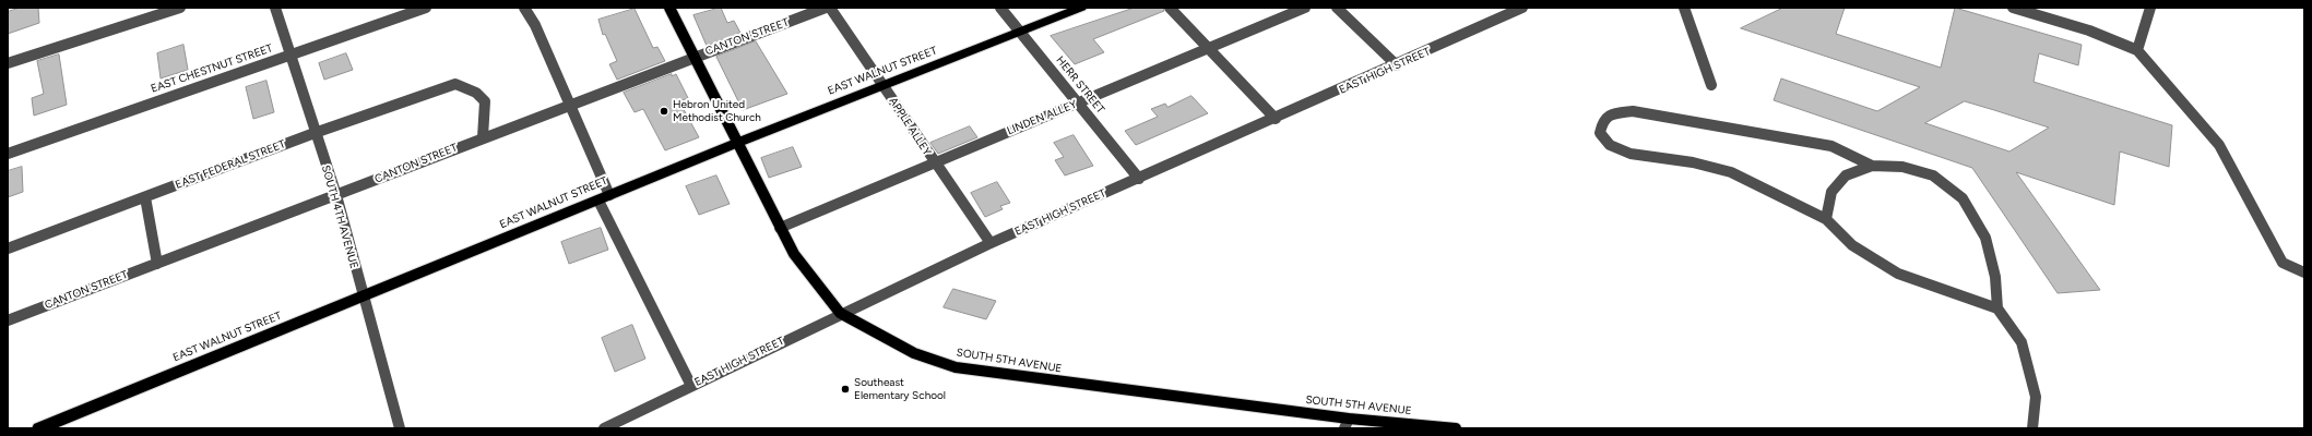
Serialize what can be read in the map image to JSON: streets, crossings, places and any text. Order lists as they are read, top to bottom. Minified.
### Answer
{"streets":{"highway":["EAST WALNUT STREET"],"main road":["SOUTH 5TH AVENUE"],"street":["CANTON STREET","EAST CHESTNUT STREET","EAST HIGH STREET","HERR STREET","LINDEN ALLEY","APPLE ALLEY","EAST FEDERAL STREET","SOUTH 4TH AVENUE"]},"crossings":[["CANTON STREET","EAST FEDERAL STREET"],["CANTON STREET","SOUTH 4TH AVENUE"],["CANTON STREET","SOUTH 5TH AVENUE"],["EAST CHESTNUT STREET","SOUTH 4TH AVENUE"],["EAST WALNUT STREET","HERR STREET"],["EAST WALNUT STREET","APPLE ALLEY"],["EAST WALNUT STREET","SOUTH 4TH AVENUE"],["EAST WALNUT STREET","SOUTH 5TH AVENUE"],["EAST HIGH STREET","HERR STREET"],["EAST HIGH STREET","APPLE ALLEY"],["EAST HIGH STREET","SOUTH 5TH AVENUE"],["HERR STREET","LINDEN ALLEY"],["LINDEN ALLEY","APPLE ALLEY"],["LINDEN ALLEY","SOUTH 5TH AVENUE"],["EAST FEDERAL STREET","SOUTH 4TH AVENUE"]],"places":["Hebron United Methodist Church","Southeast Elementary School"]}
